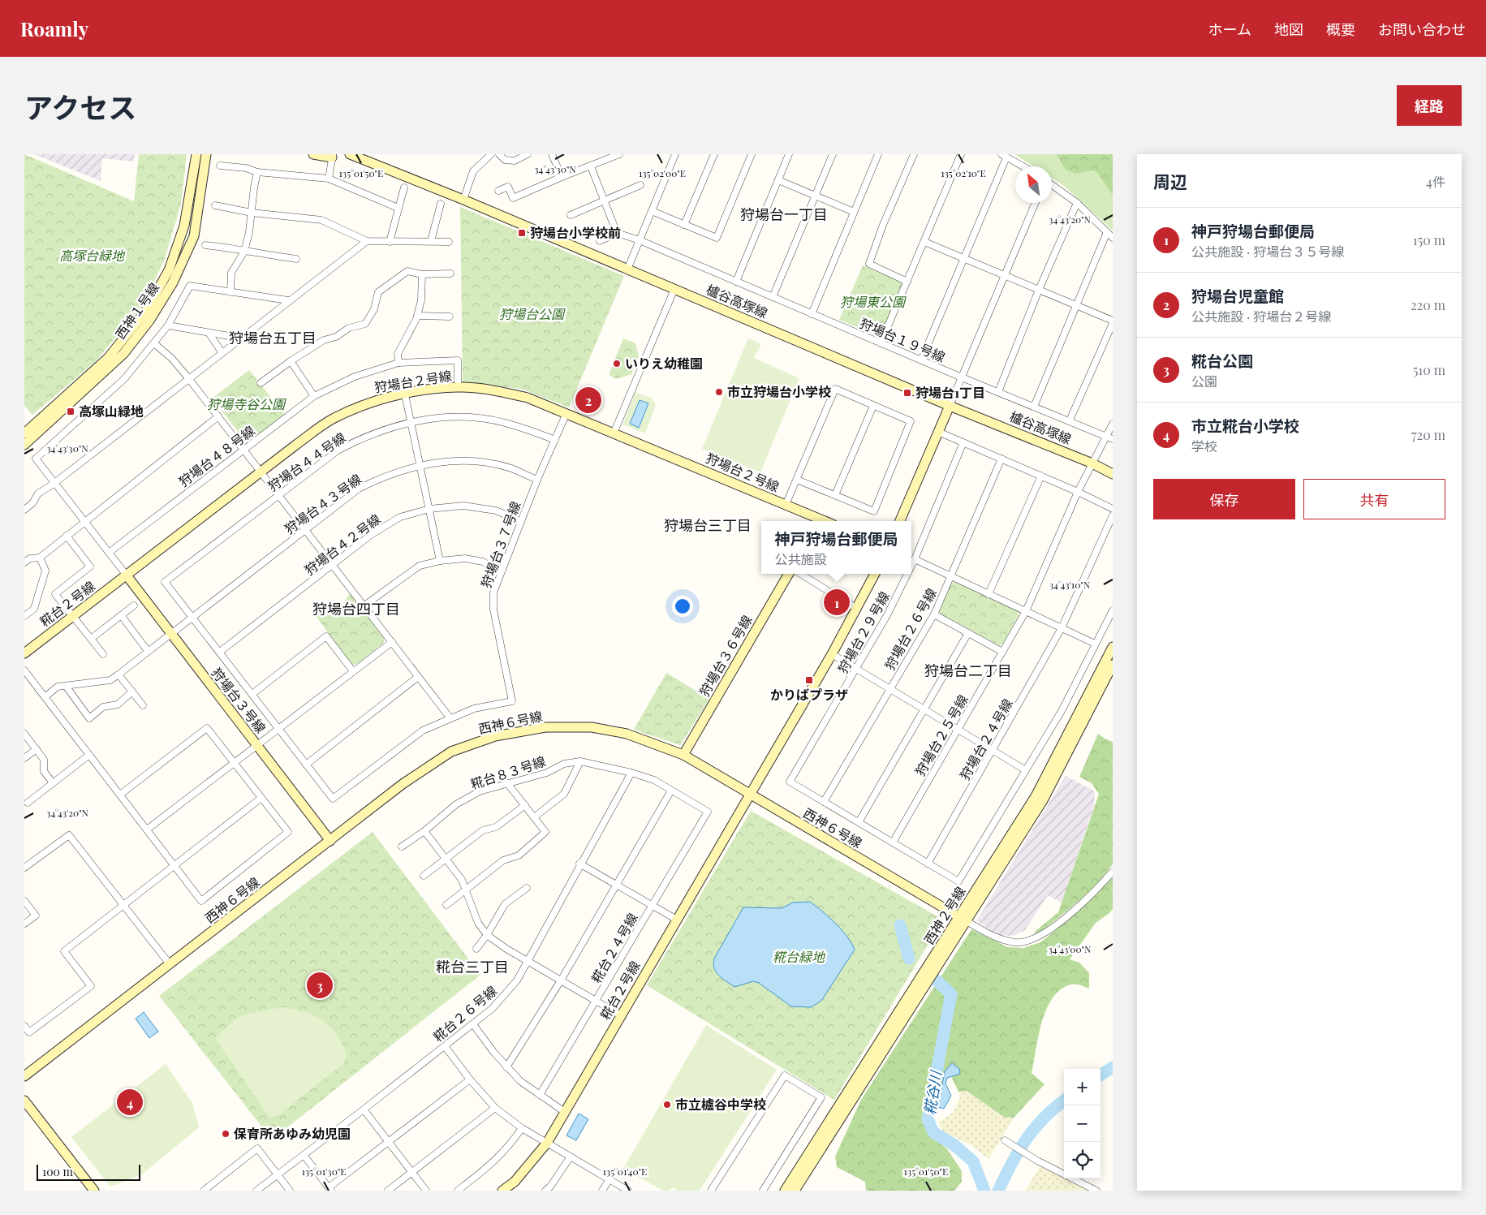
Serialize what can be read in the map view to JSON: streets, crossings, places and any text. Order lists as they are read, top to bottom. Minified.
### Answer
{"streets":{"street":["櫨谷高塚線","西神１号線","狩場台１９号線","狩場台２号線","狩場台４８号線","狩場台４４号線","狩場台４３号線","狩場台４２号線","狩場台３７号線","糀台２号線","狩場台２６号線","狩場台２９号線","狩場台３６号線","狩場台３号線","西神６号線","狩場台２５号線","狩場台２４号線","糀台８３号線","西神２号線","糀台２４号線","糀台２６号線"]},"crossings":[["櫨谷高塚線","狩場台２５号線"],["狩場台１９号線","狩場台２５号線"],["狩場台２号線","狩場台４８号線"],["狩場台２号線","狩場台３７号線"],["狩場台２号線","糀台２号線"],["狩場台２号線","狩場台３号線"],["狩場台４４号線","狩場台４３号線"],["狩場台４４号線","狩場台３７号線"],["狩場台４３号線","狩場台３７号線"],["狩場台４３号線","狩場台３号線"],["狩場台４２号線","狩場台３７号線"],["糀台２号線","狩場台３号線"],["糀台２号線","西神６号線"],["狩場台２６号線","狩場台２９号線"],["狩場台３６号線","西神６号線"],["狩場台３号線","西神６号線"],["西神６号線","西神２号線"],["糀台８３号線","糀台２４号線"],["糀台８３号線","糀台２６号線"]],"districts":["狩場台一丁目","狩場台五丁目","狩場台三丁目","狩場台四丁目","狩場台二丁目","糀台三丁目"],"water":["糀谷川"],"parks":["高塚台緑地","狩場東公園","狩場台公園","狩場寺谷公園","糀台緑地"],"places":{"transit":["狩場台小学校前","狩場台1丁目","高塚山緑地","かりばプラザ"],"other":["いりえ幼稚園","市立狩場台小学校","市立櫨谷中学校","保育所あゆみ幼児園"]},"scale_bar":"100 m","north":"top left","page":{"header":"Roamly","nav":["ホーム","地図","概要","お問い合わせ"],"title":"アクセス","buttons":["経路",["保存","共有"]],"heading":["周辺","4件"],"list":[{"mark":"1","name":"神戸狩場台郵便局","note":"公共施設 · 狩場台３５号線","value":"150 m"},{"mark":"2","name":"狩場台児童館","note":"公共施設 · 狩場台２号線","value":"220 m"},{"mark":"3","name":"糀台公園","note":"公園","value":"510 m"},{"mark":"4","name":"市立糀台小学校","note":"学校","value":"720 m"}],"pins":["2","1","3","4"],"popup":["神戸狩場台郵便局","公共施設"],"map_buttons":["+","−"],"scale":"100 m"},"coordinates":["34°43'30\"N","135°01'50\"E","135°02'00\"E","135°02'10\"E","34°43'20\"N","34°43'10\"N","34°43'00\"N","135°01'30\"E","135°01'40\"E"]}
